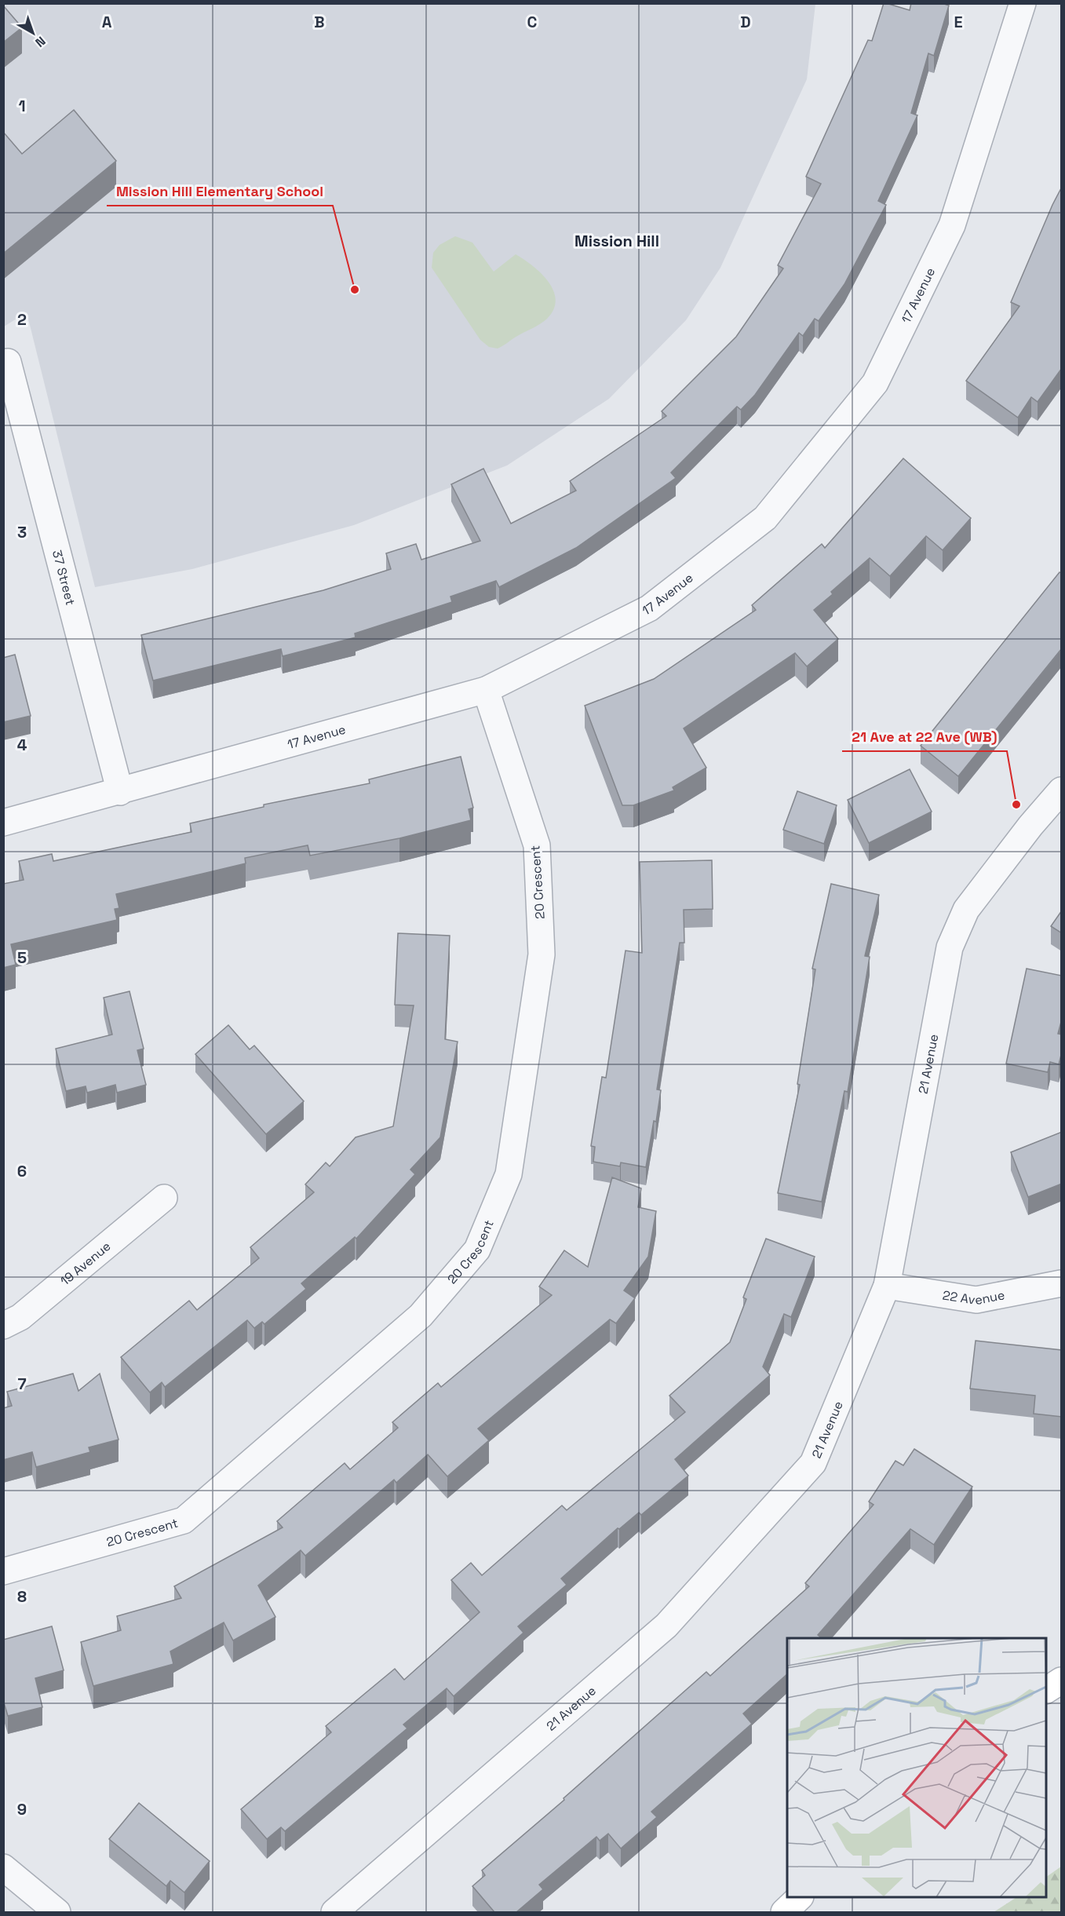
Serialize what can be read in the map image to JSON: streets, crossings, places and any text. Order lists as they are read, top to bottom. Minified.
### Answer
{"streets":{"street":["17 Avenue","37 Street","20 Crescent","21 Avenue","19 Avenue","22 Avenue"]},"crossings":[["17 Avenue","37 Street"],["17 Avenue","20 Crescent"],["21 Avenue","22 Avenue"]],"districts":["Mission Hill"],"places":["Mission Hill Elementary School","21 Ave at 22 Ave (WB)"],"north":"bottom right","grid":{"columns":["A","B","C","D","E"],"rows":["1","2","3","4","5","6","7","8","9"]}}
